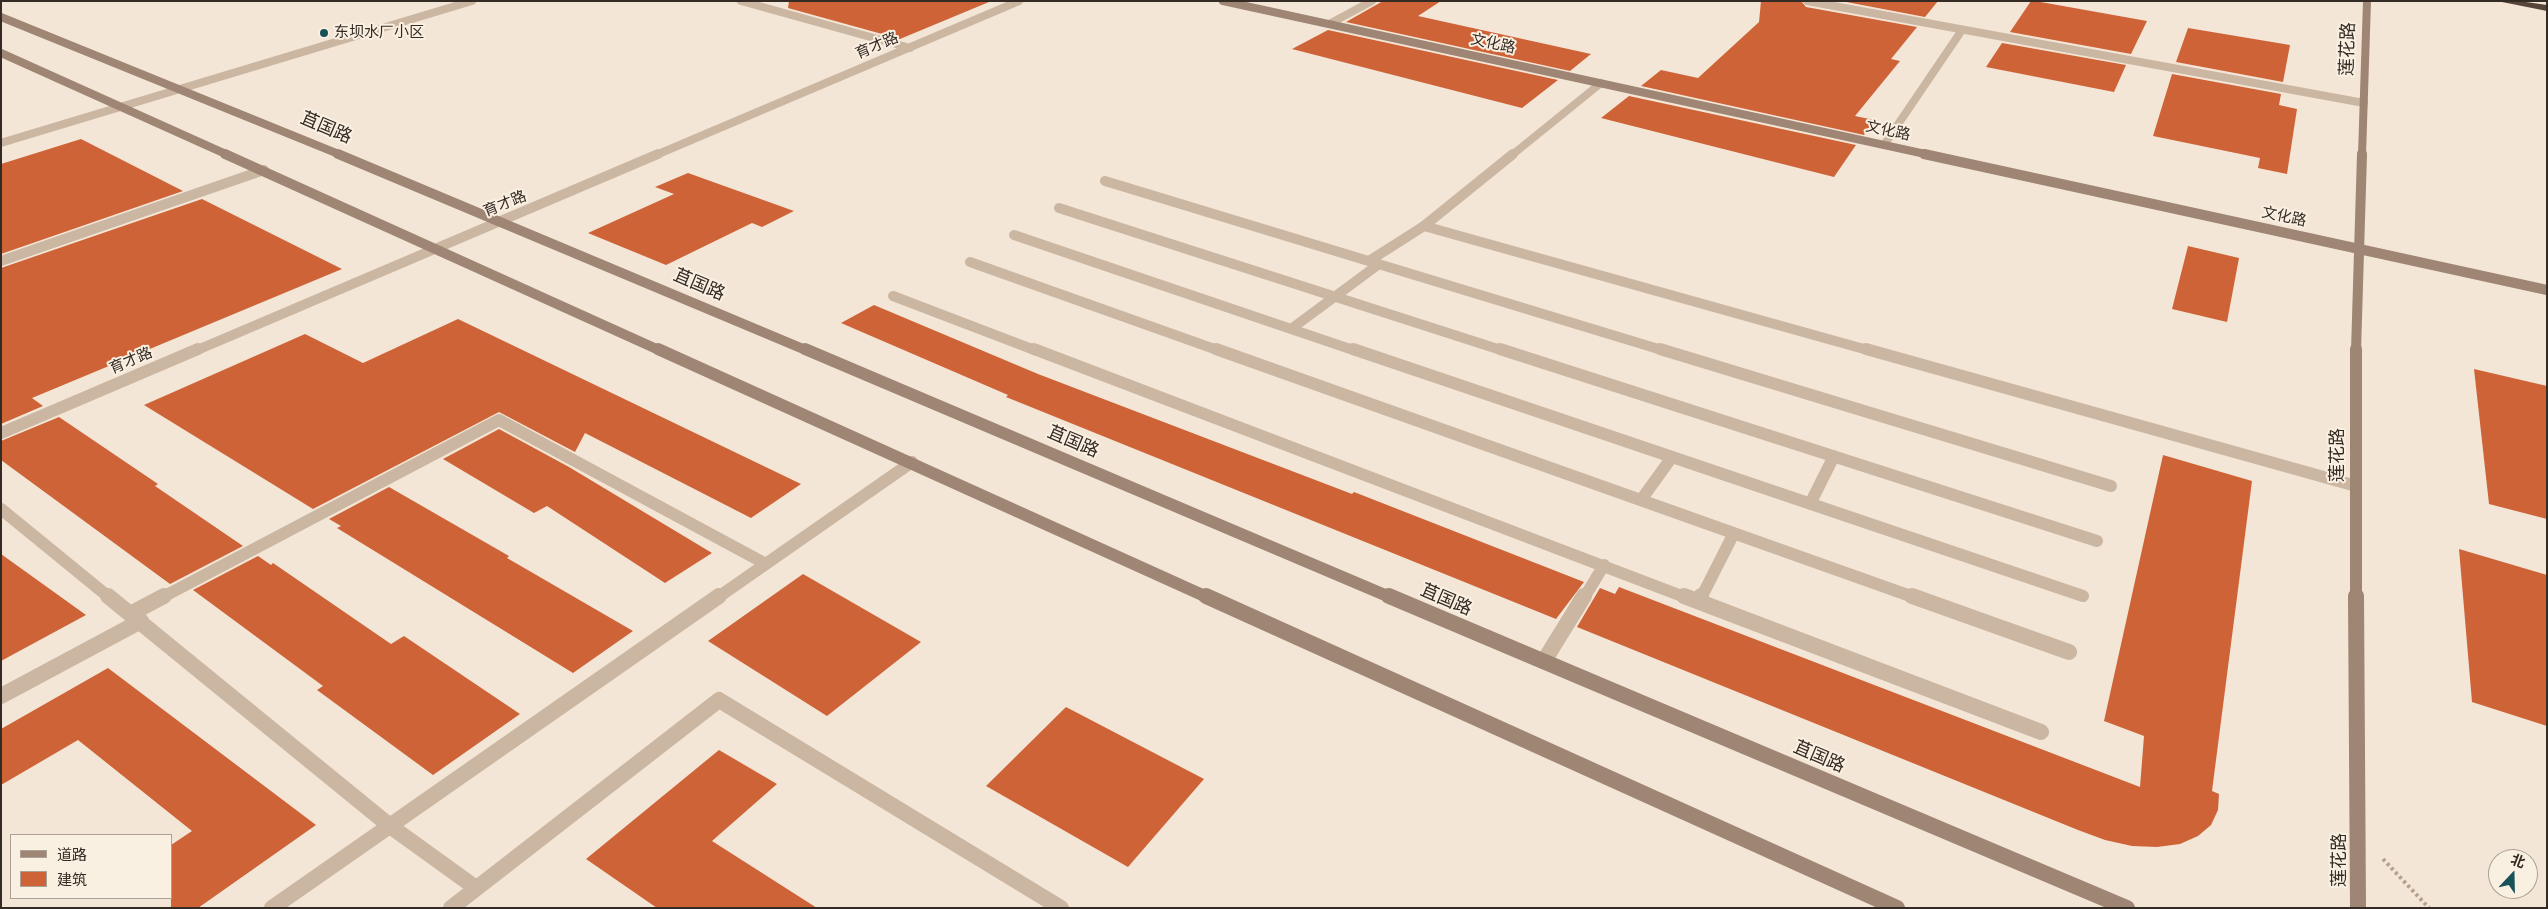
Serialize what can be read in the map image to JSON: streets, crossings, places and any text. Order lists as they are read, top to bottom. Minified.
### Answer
{"streets":{"main road":["文化路","莲花路","苴国路"],"street":["育才路"]},"crossings":[["文化路","莲花路"],["育才路","苴国路"]],"places":["东坝水厂小区"],"legend":["道路","建筑"],"north":"top"}
